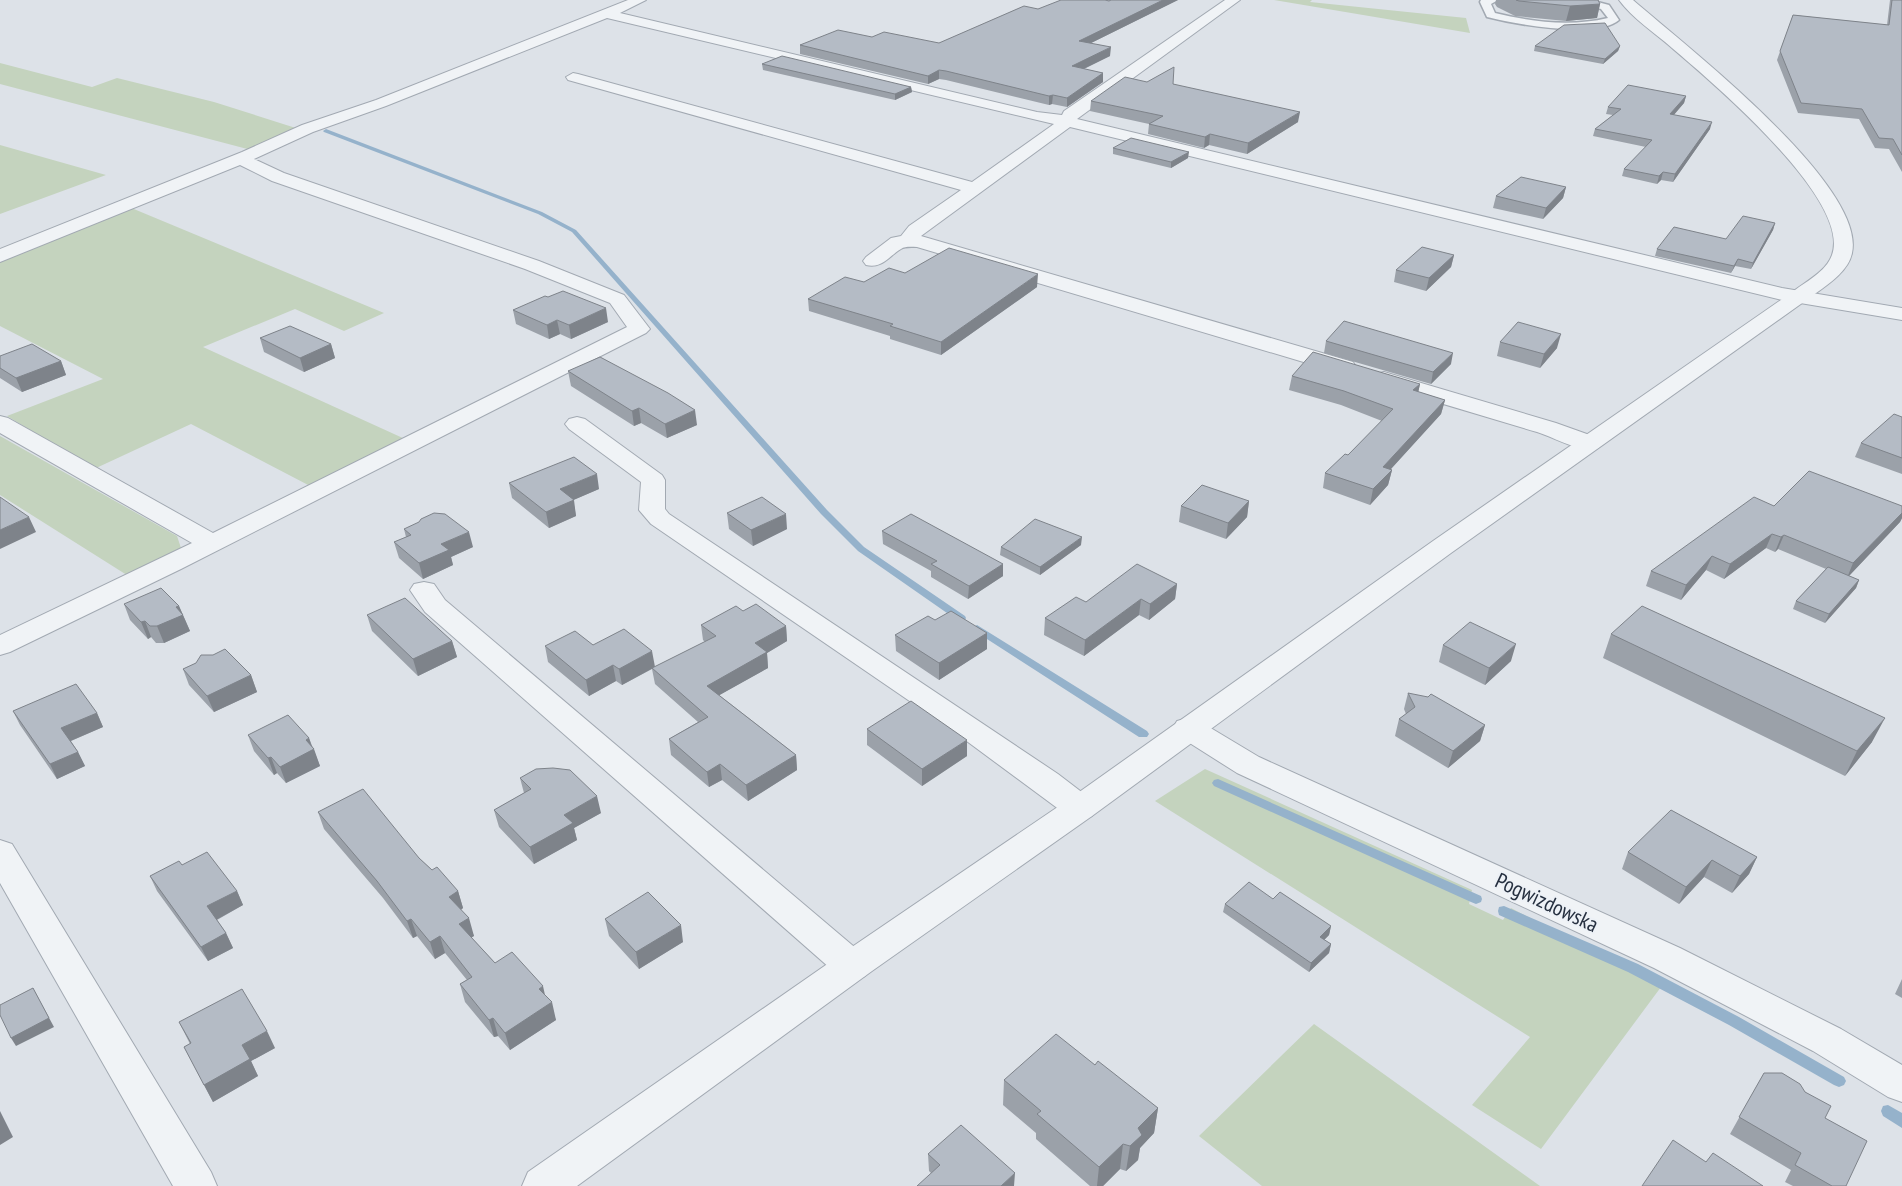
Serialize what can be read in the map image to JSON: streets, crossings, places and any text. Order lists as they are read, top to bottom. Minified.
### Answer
{"streets":{"street":["Pogwizdowska"]}}
